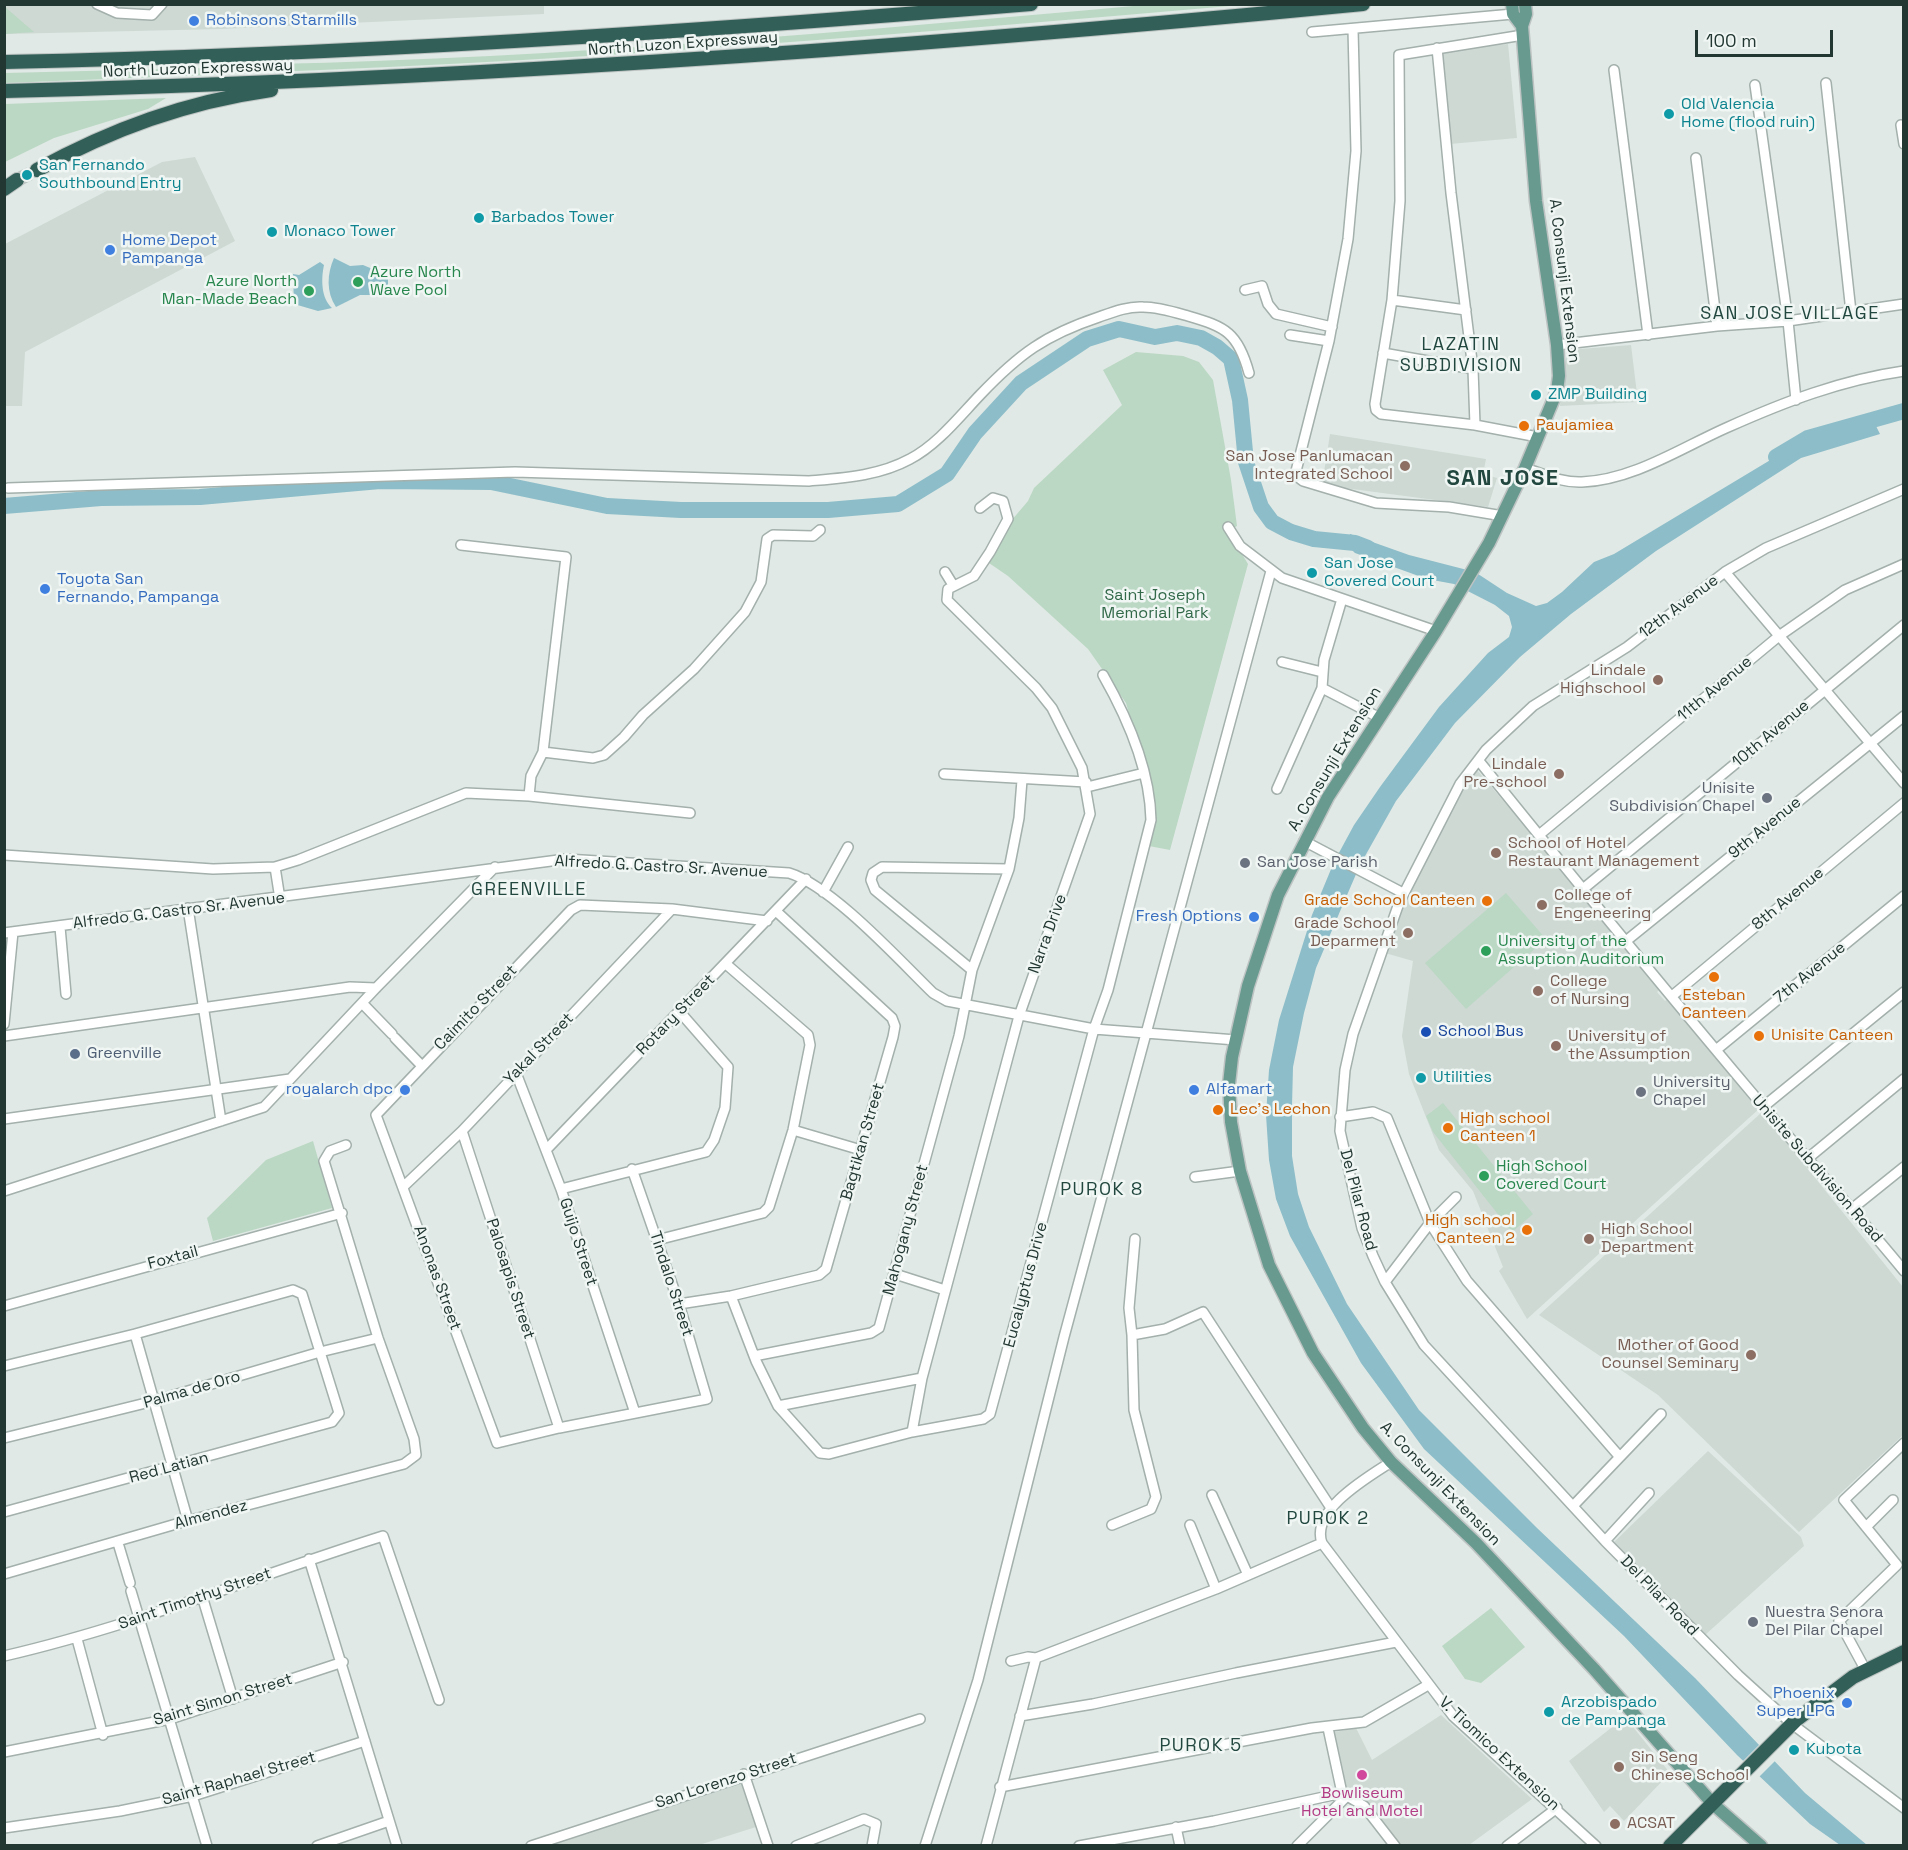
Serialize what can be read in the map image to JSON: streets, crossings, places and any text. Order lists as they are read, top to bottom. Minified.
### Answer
{"streets":{"highway":["North Luzon Expressway"],"main road":["A. Consunji Extension"],"street":["12th Avenue","11th Avenue","10th Avenue","9th Avenue","Alfredo G. Castro Sr. Avenue","8th Avenue","Narra Drive","7th Avenue","Caimito Street","Rotary Street","Yakal Street","Bagtikan Street","Unisite Subdivision Road","Del Pilar Road","Mahogany Street","Guijo Street","Foxtail","Anonas Street","Palosapis Street","Tindalo Street","Eucalyptus Drive","Palma de Oro","Red Latian","Almendez","Saint Timothy Street","Saint Simon Street","V. Tiomico Extension","Saint Raphael Street","San Lorenzo Street"]},"crossings":[["A. Consunji Extension","Alfredo G. Castro Sr. Avenue"],["12th Avenue","Unisite Subdivision Road"],["12th Avenue","Del Pilar Road"],["11th Avenue","Unisite Subdivision Road"],["10th Avenue","Unisite Subdivision Road"],["9th Avenue","Unisite Subdivision Road"],["Alfredo G. Castro Sr. Avenue","Narra Drive"],["Alfredo G. Castro Sr. Avenue","Rotary Street"],["Alfredo G. Castro Sr. Avenue","Mahogany Street"],["Alfredo G. Castro Sr. Avenue","Eucalyptus Drive"],["8th Avenue","Unisite Subdivision Road"],["Narra Drive","Eucalyptus Drive"],["7th Avenue","Unisite Subdivision Road"],["Caimito Street","Yakal Street"],["Caimito Street","Anonas Street"],["Rotary Street","Bagtikan Street"],["Rotary Street","Guijo Street"],["Yakal Street","Guijo Street"],["Yakal Street","Anonas Street"],["Yakal Street","Palosapis Street"],["Bagtikan Street","Tindalo Street"],["Bagtikan Street","Eucalyptus Drive"],["Unisite Subdivision Road","Del Pilar Road"],["Mahogany Street","Eucalyptus Drive"],["Guijo Street","Tindalo Street"],["Anonas Street","Palosapis Street"],["Palma de Oro","Red Latian"],["Palma de Oro","Almendez"]],"districts":["SAN JOSE VILLAGE","LAZATIN SUBDIVISION","SAN JOSE","GREENVILLE","PUROK 8","PUROK 2","PUROK 5"],"parks":["Saint Joseph Memorial Park"],"places":["Robinsons Starmills","Old Valencia Home (flood ruin)","San Fernando Southbound Entry","Barbados Tower","Monaco Tower","Home Depot Pampanga","Azure North Wave Pool","Azure North Man-Made Beach","ZMP Building","Paujamiea","San Jose Panlumacan Integrated School","San Jose Covered Court","Toyota San Fernando, Pampanga","Lindale Highschool","Lindale Pre-school","Unisite Subdivision Chapel","School of Hotel Restaurant Management","San Jose Parish","Grade School Canteen","College of Engeneering","Fresh Options","Grade School Deparment","University of the Assuption Auditorium","Esteban Canteen","College of Nursing","School Bus","Unisite Canteen","University of the Assumption","Greenville","Utilities","royalarch dpc","Alfamart","University Chapel","Lec's Lechon","High school Canteen 1","High School Covered Court","High school Canteen 2","High School Department","Mother of Good Counsel Seminary","Nuestra Senora Del Pilar Chapel","Phoenix Super LPG","Arzobispado de Pampanga","Kubota","Sin Seng Chinese School","Bowliseum Hotel and Motel","ACSAT"],"scale_bar":"100 m"}
